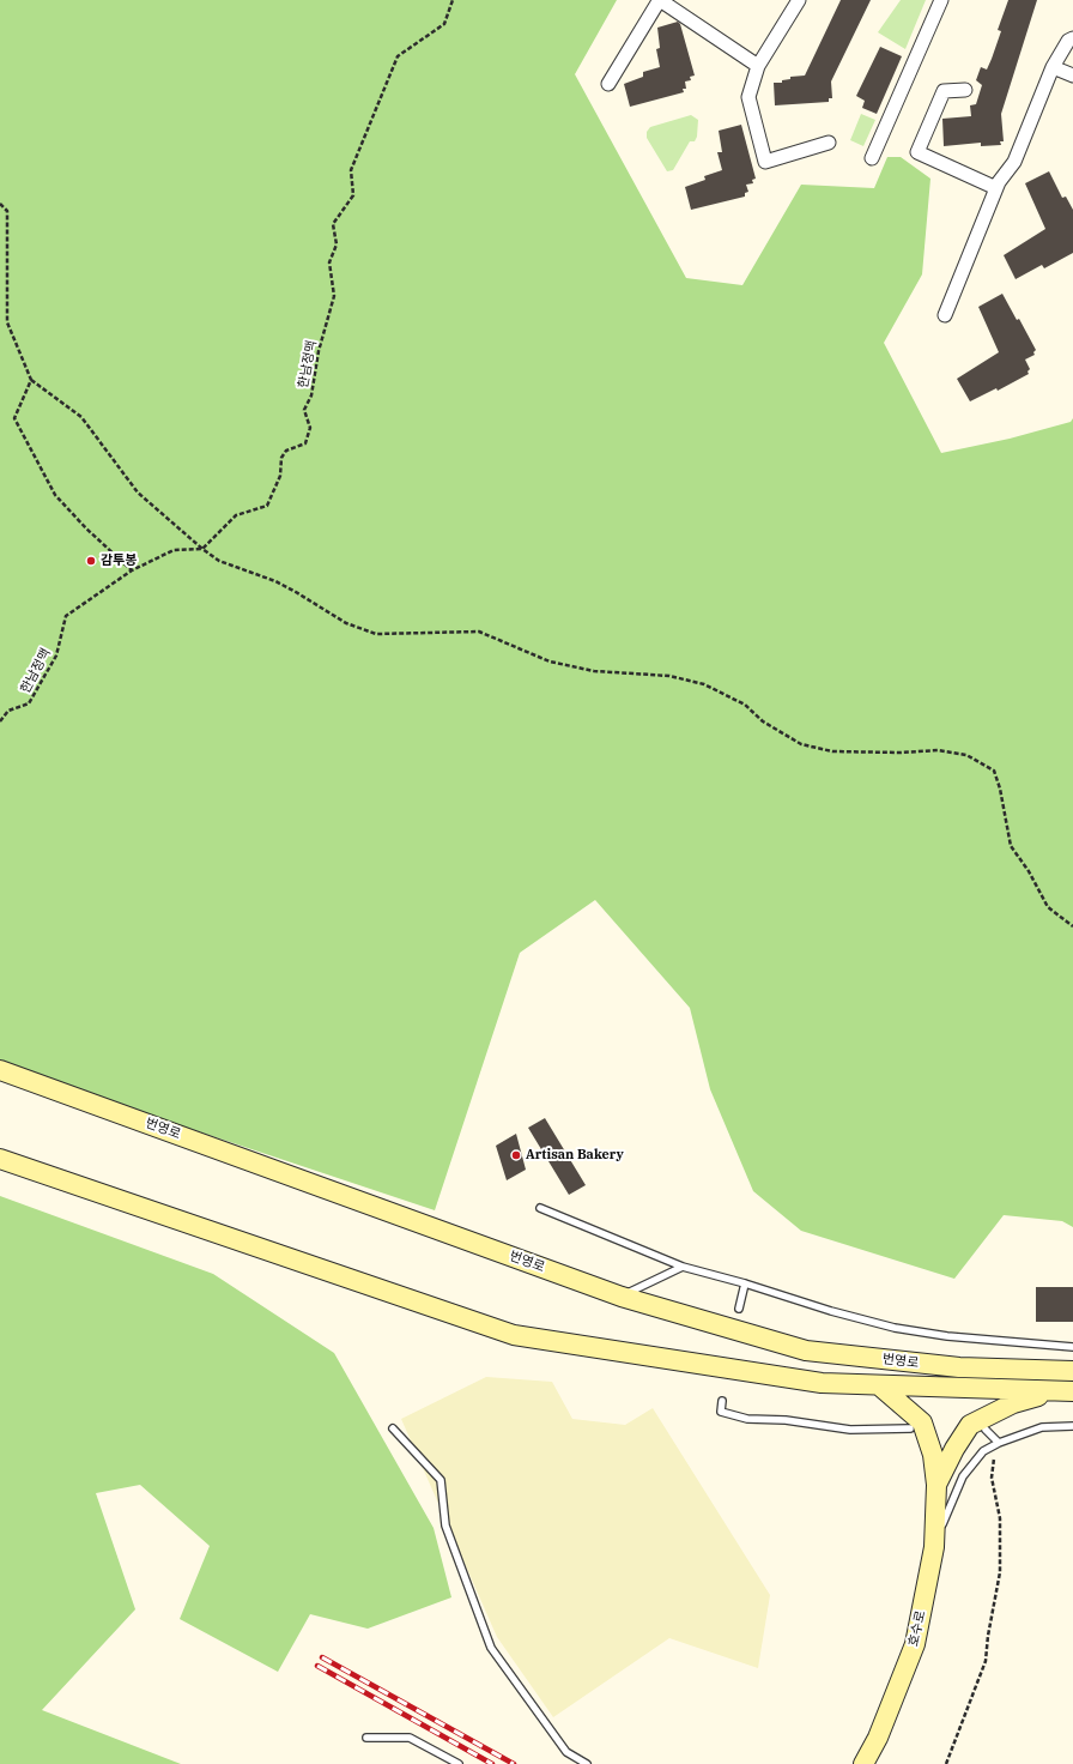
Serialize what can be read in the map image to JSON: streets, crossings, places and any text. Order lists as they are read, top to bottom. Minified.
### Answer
{"streets":{"street":["번영로","호수로"],"path":["한남정맥"]},"crossings":[["번영로","호수로"]],"places":["감투봉","Artisan Bakery"]}
